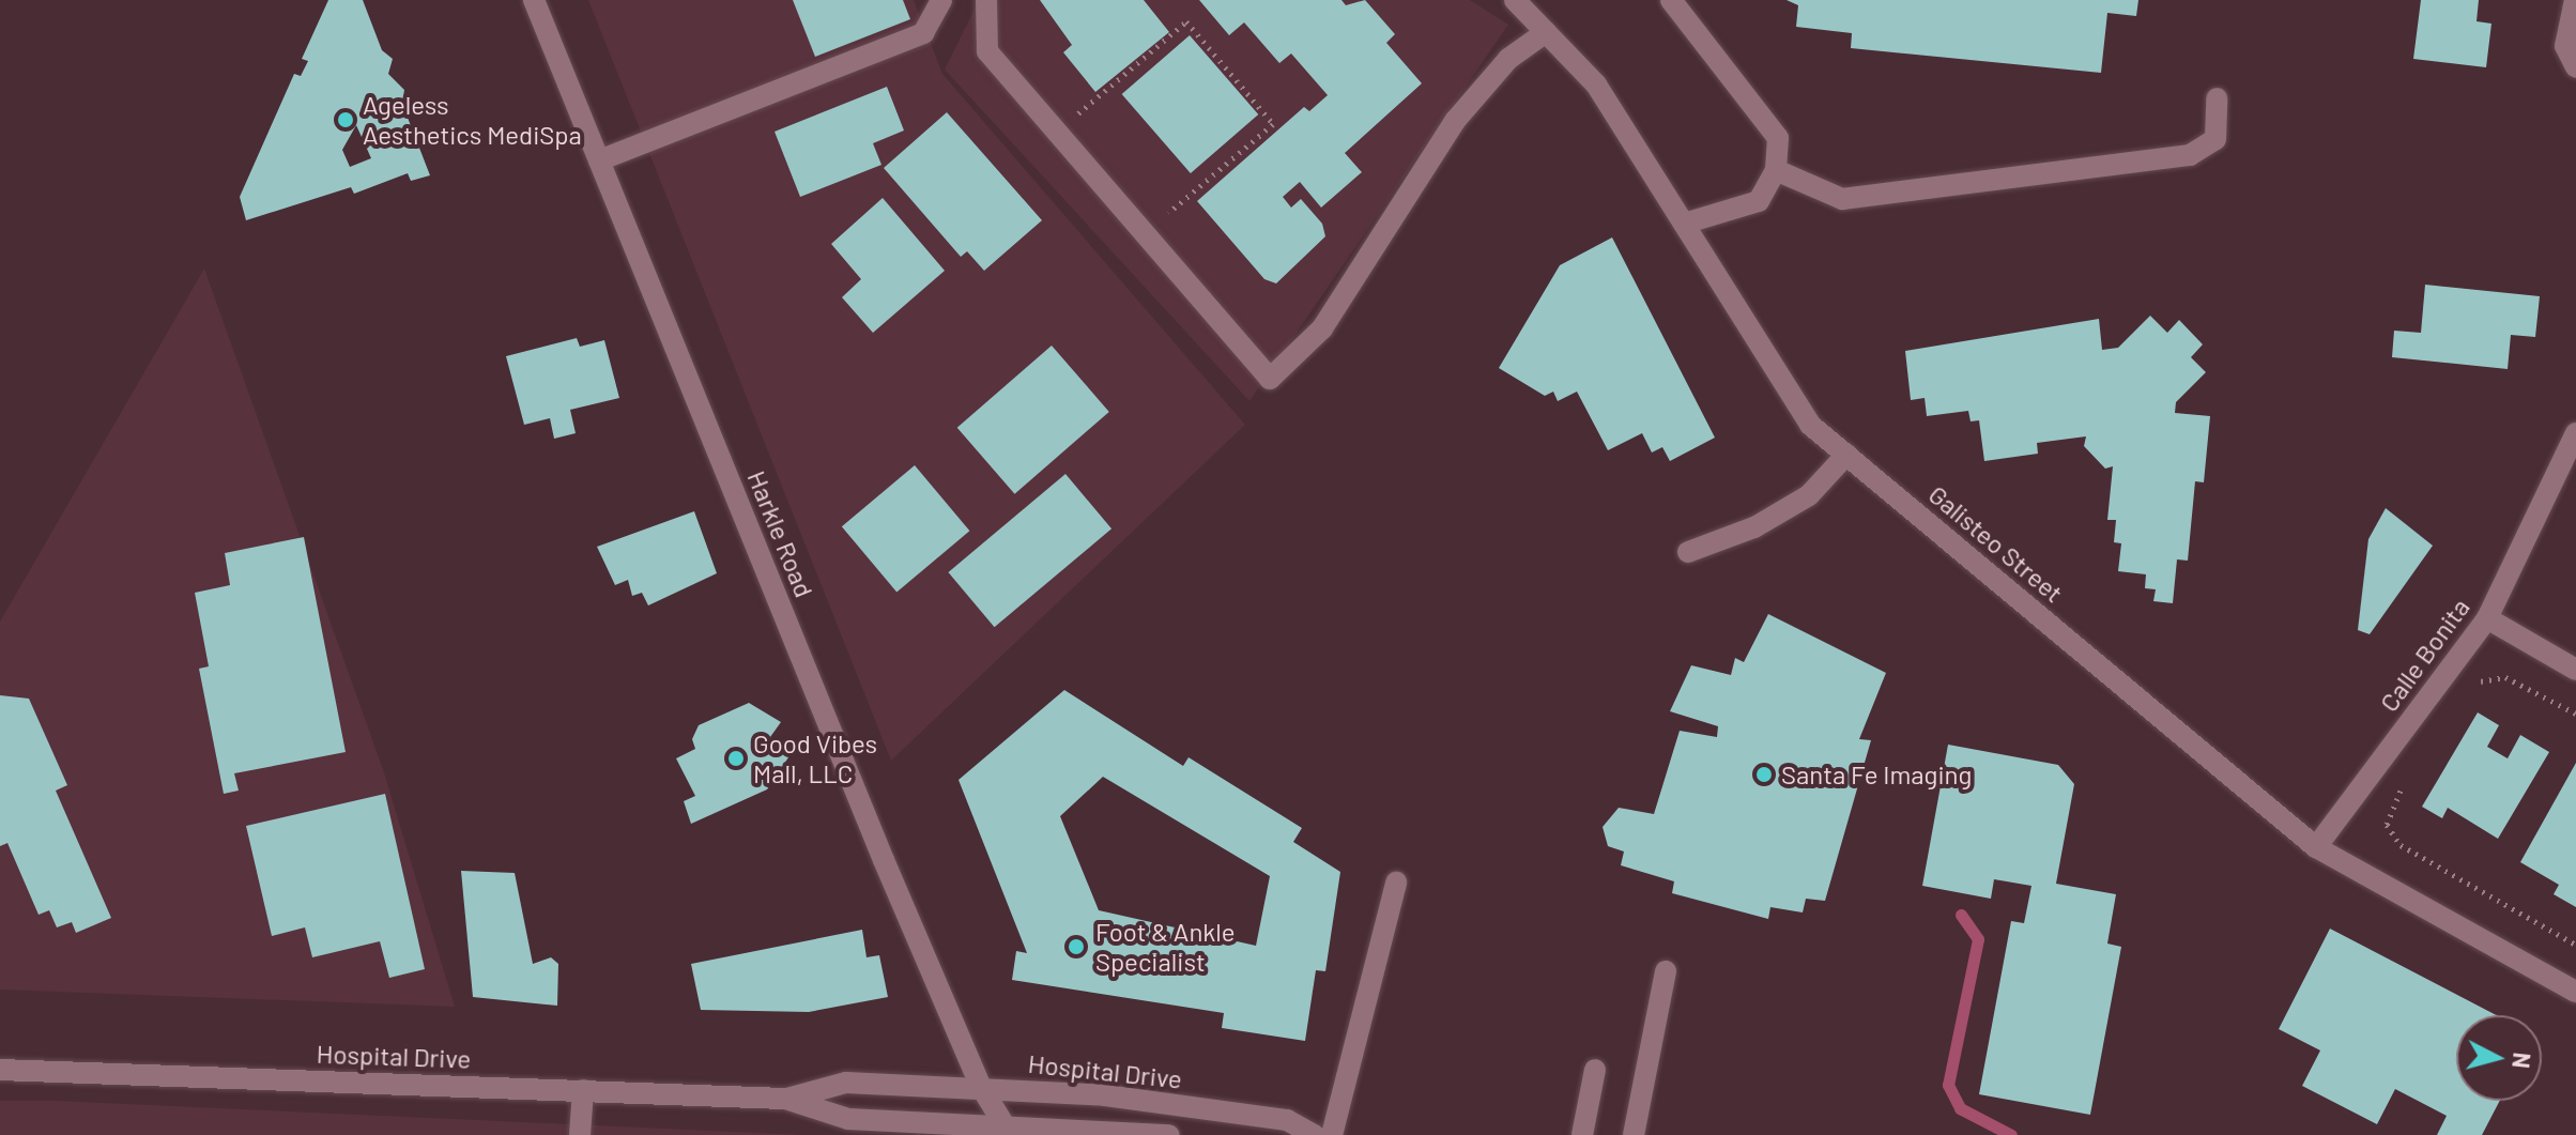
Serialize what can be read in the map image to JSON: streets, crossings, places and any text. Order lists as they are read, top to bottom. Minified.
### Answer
{"streets":{"street":["Harkle Road","Galisteo Street","Calle Bonita","Hospital Drive"]},"crossings":[["Harkle Road","Hospital Drive"],["Galisteo Street","Calle Bonita"]],"places":["Ageless Aesthetics MediSpa","Good Vibes Mall, LLC","Santa Fe Imaging","Foot & Ankle Specialist"],"north":"right"}
